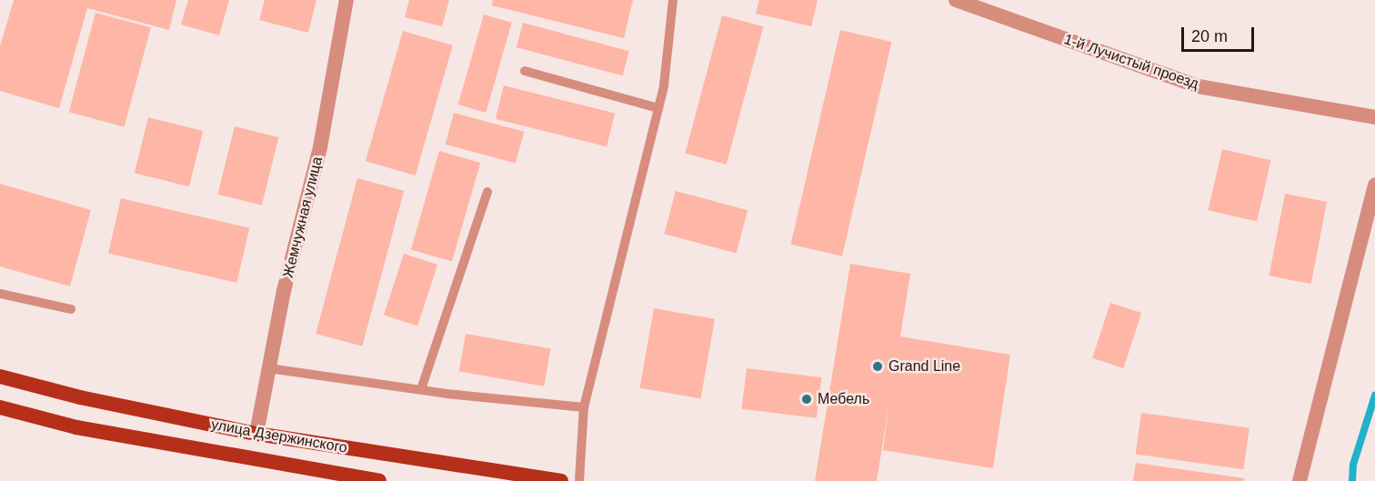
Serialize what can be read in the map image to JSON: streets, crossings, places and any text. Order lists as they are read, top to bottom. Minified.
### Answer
{"streets":{"main road":["улица Дзержинского"],"street":["1-й Лучистый проезд","Жемчужная улица"]},"crossings":[["Жемчужная улица","улица Дзержинского"]],"places":["Grand Line","Мебель"],"scale_bar":"20 m"}
